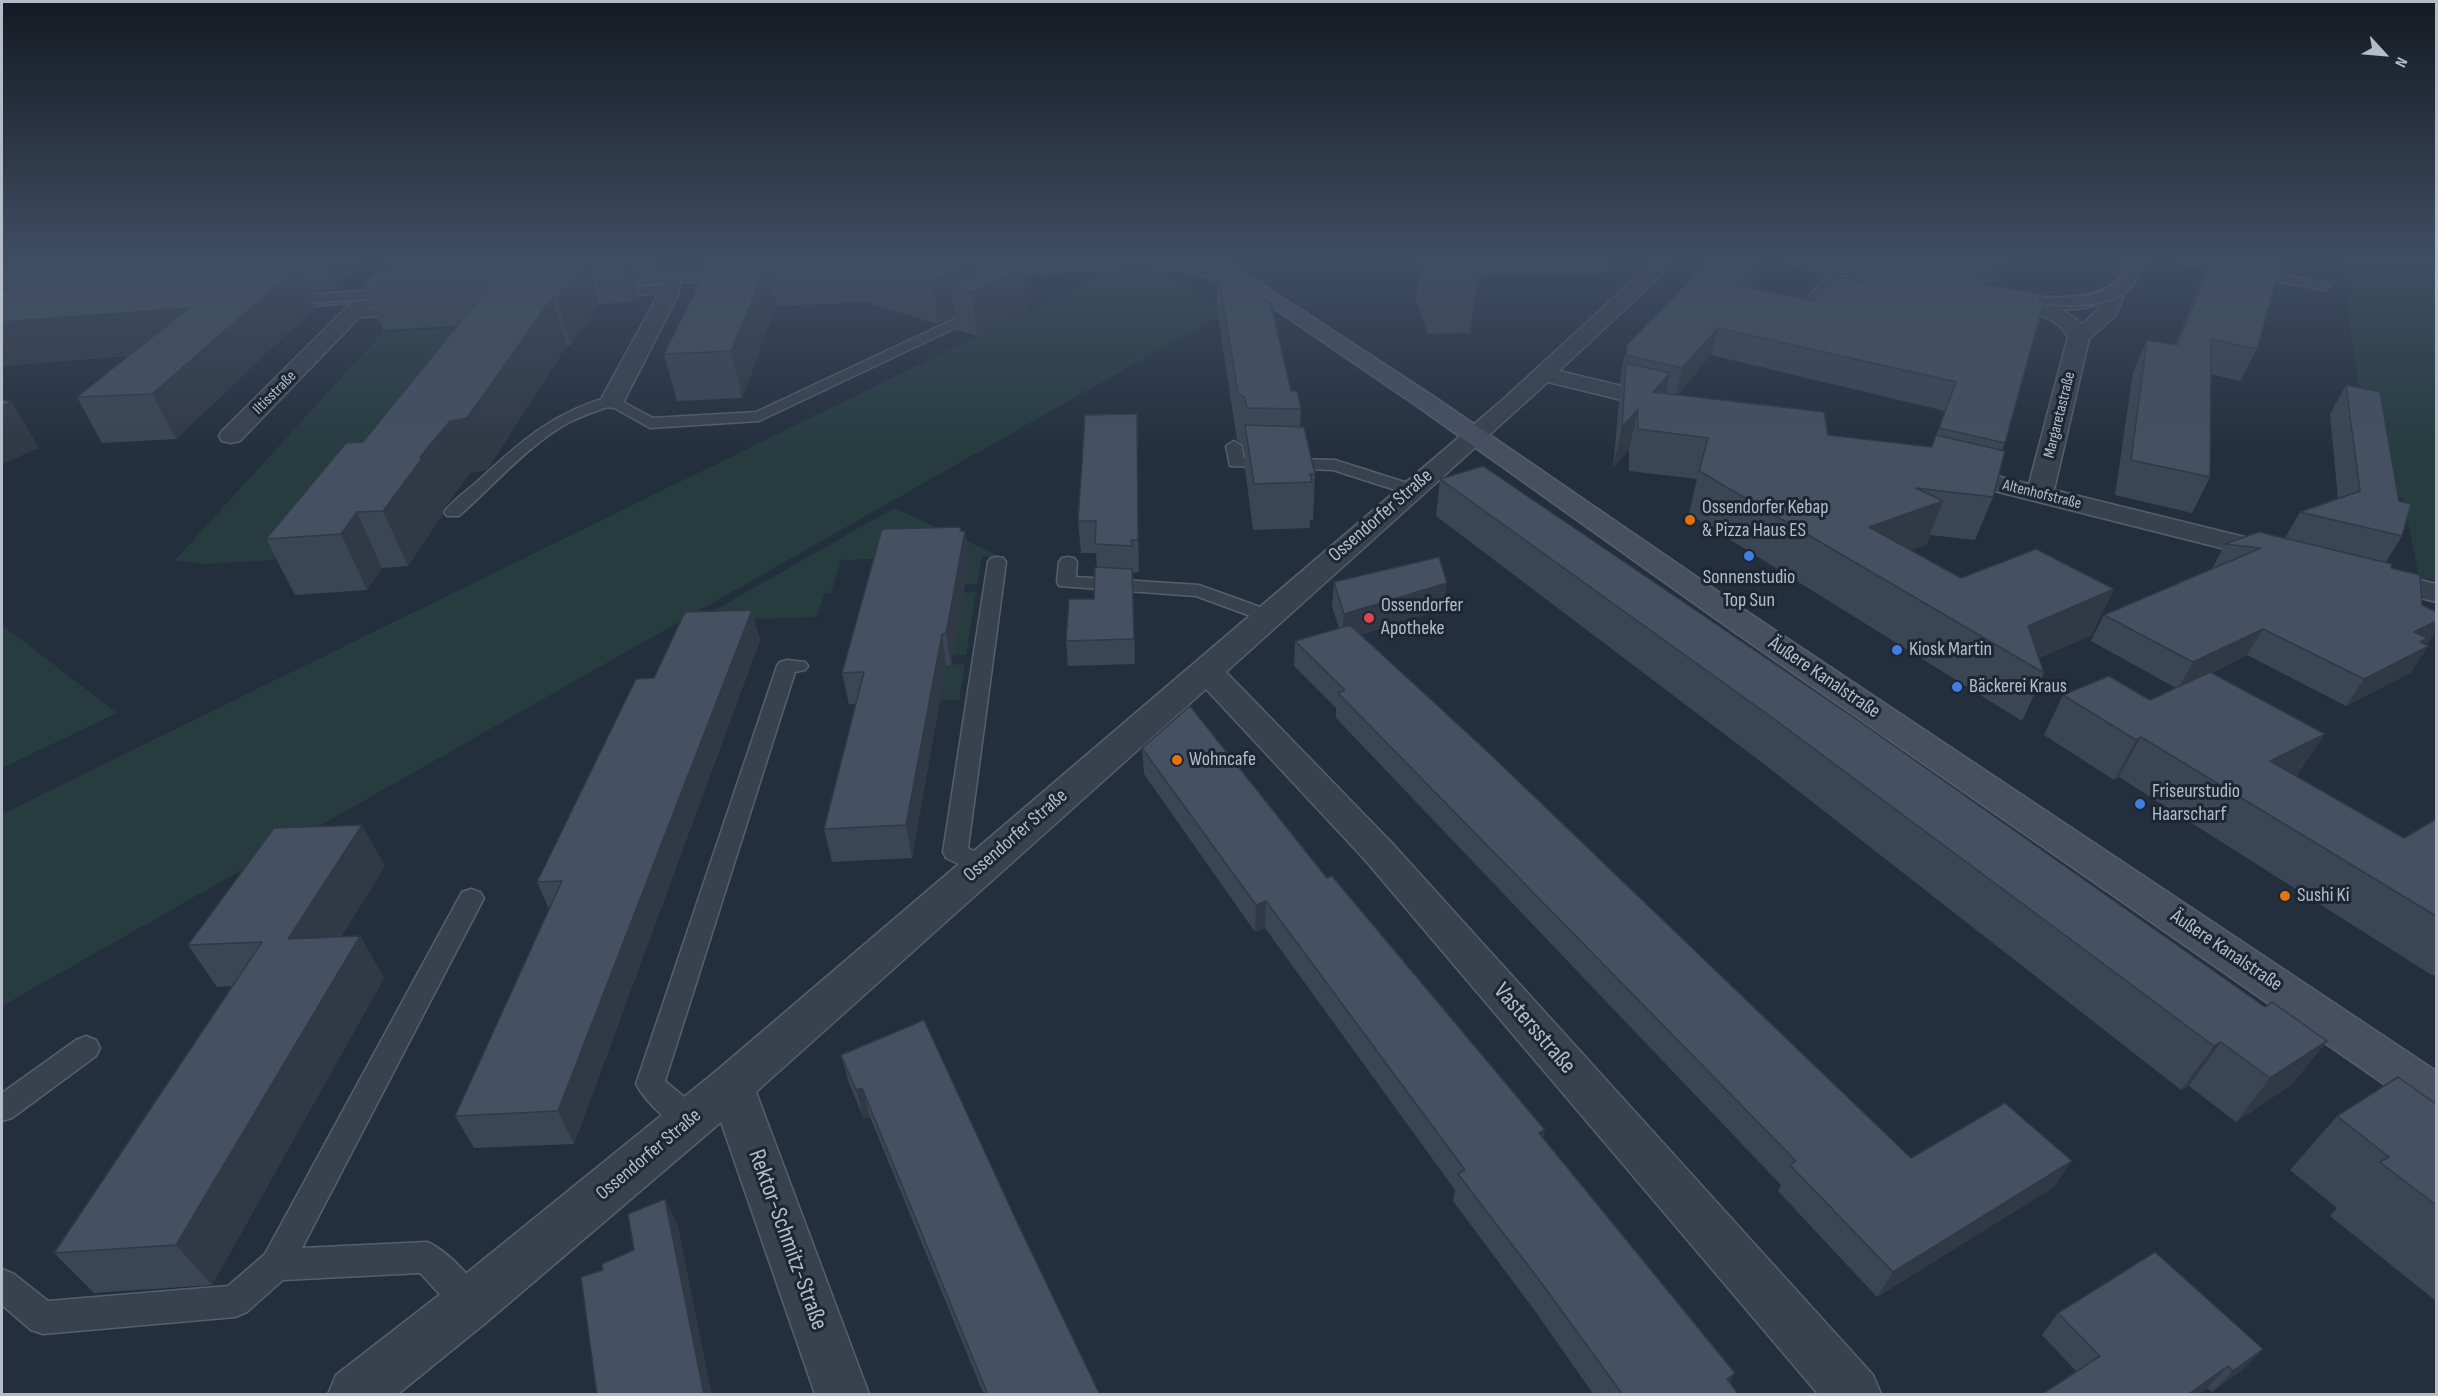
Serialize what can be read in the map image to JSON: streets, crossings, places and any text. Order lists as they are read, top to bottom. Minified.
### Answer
{"streets":{"main road":["Äußere Kanalstraße"],"street":["Iltisstraße","Margaretastraße","Altenhofstraße","Ossendorfer Straße","Vastersstraße","Rektor-Schmitz-Straße"]},"crossings":[["Margaretastraße","Altenhofstraße"],["Ossendorfer Straße","Äußere Kanalstraße"],["Ossendorfer Straße","Vastersstraße"],["Ossendorfer Straße","Rektor-Schmitz-Straße"]],"places":["Ossendorfer Kebap & Pizza Haus ES","Sonnenstudio Top Sun","Ossendorfer Apotheke","Kiosk Martin","Bäckerei Kraus","Wohncafe","Friseurstudio Haarscharf","Sushi Ki"],"north":"bottom right"}
